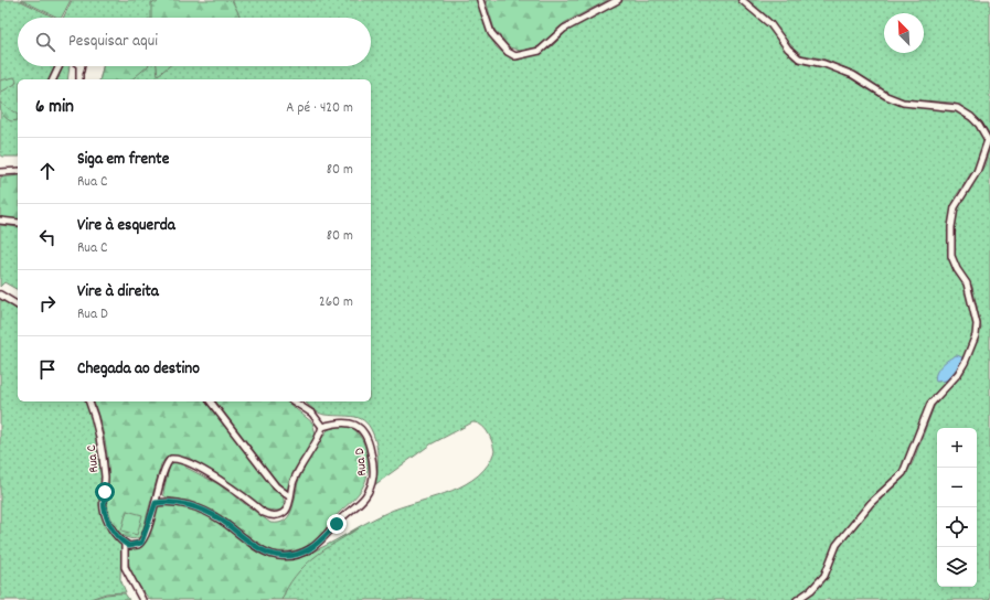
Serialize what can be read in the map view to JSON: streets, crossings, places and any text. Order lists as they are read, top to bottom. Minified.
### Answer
{"streets":{"street":["Rua C","Rua D"]},"north":"top left","page":{"search":"Pesquisar aqui","heading":["6 min","A pé · 420 m"],"list":[["Siga em frente","Rua C","80 m"],["Vire à esquerda","Rua C","80 m"],["Vire à direita","Rua D","260 m"],"Chegada ao destino"],"map_buttons":["+","−"]}}
